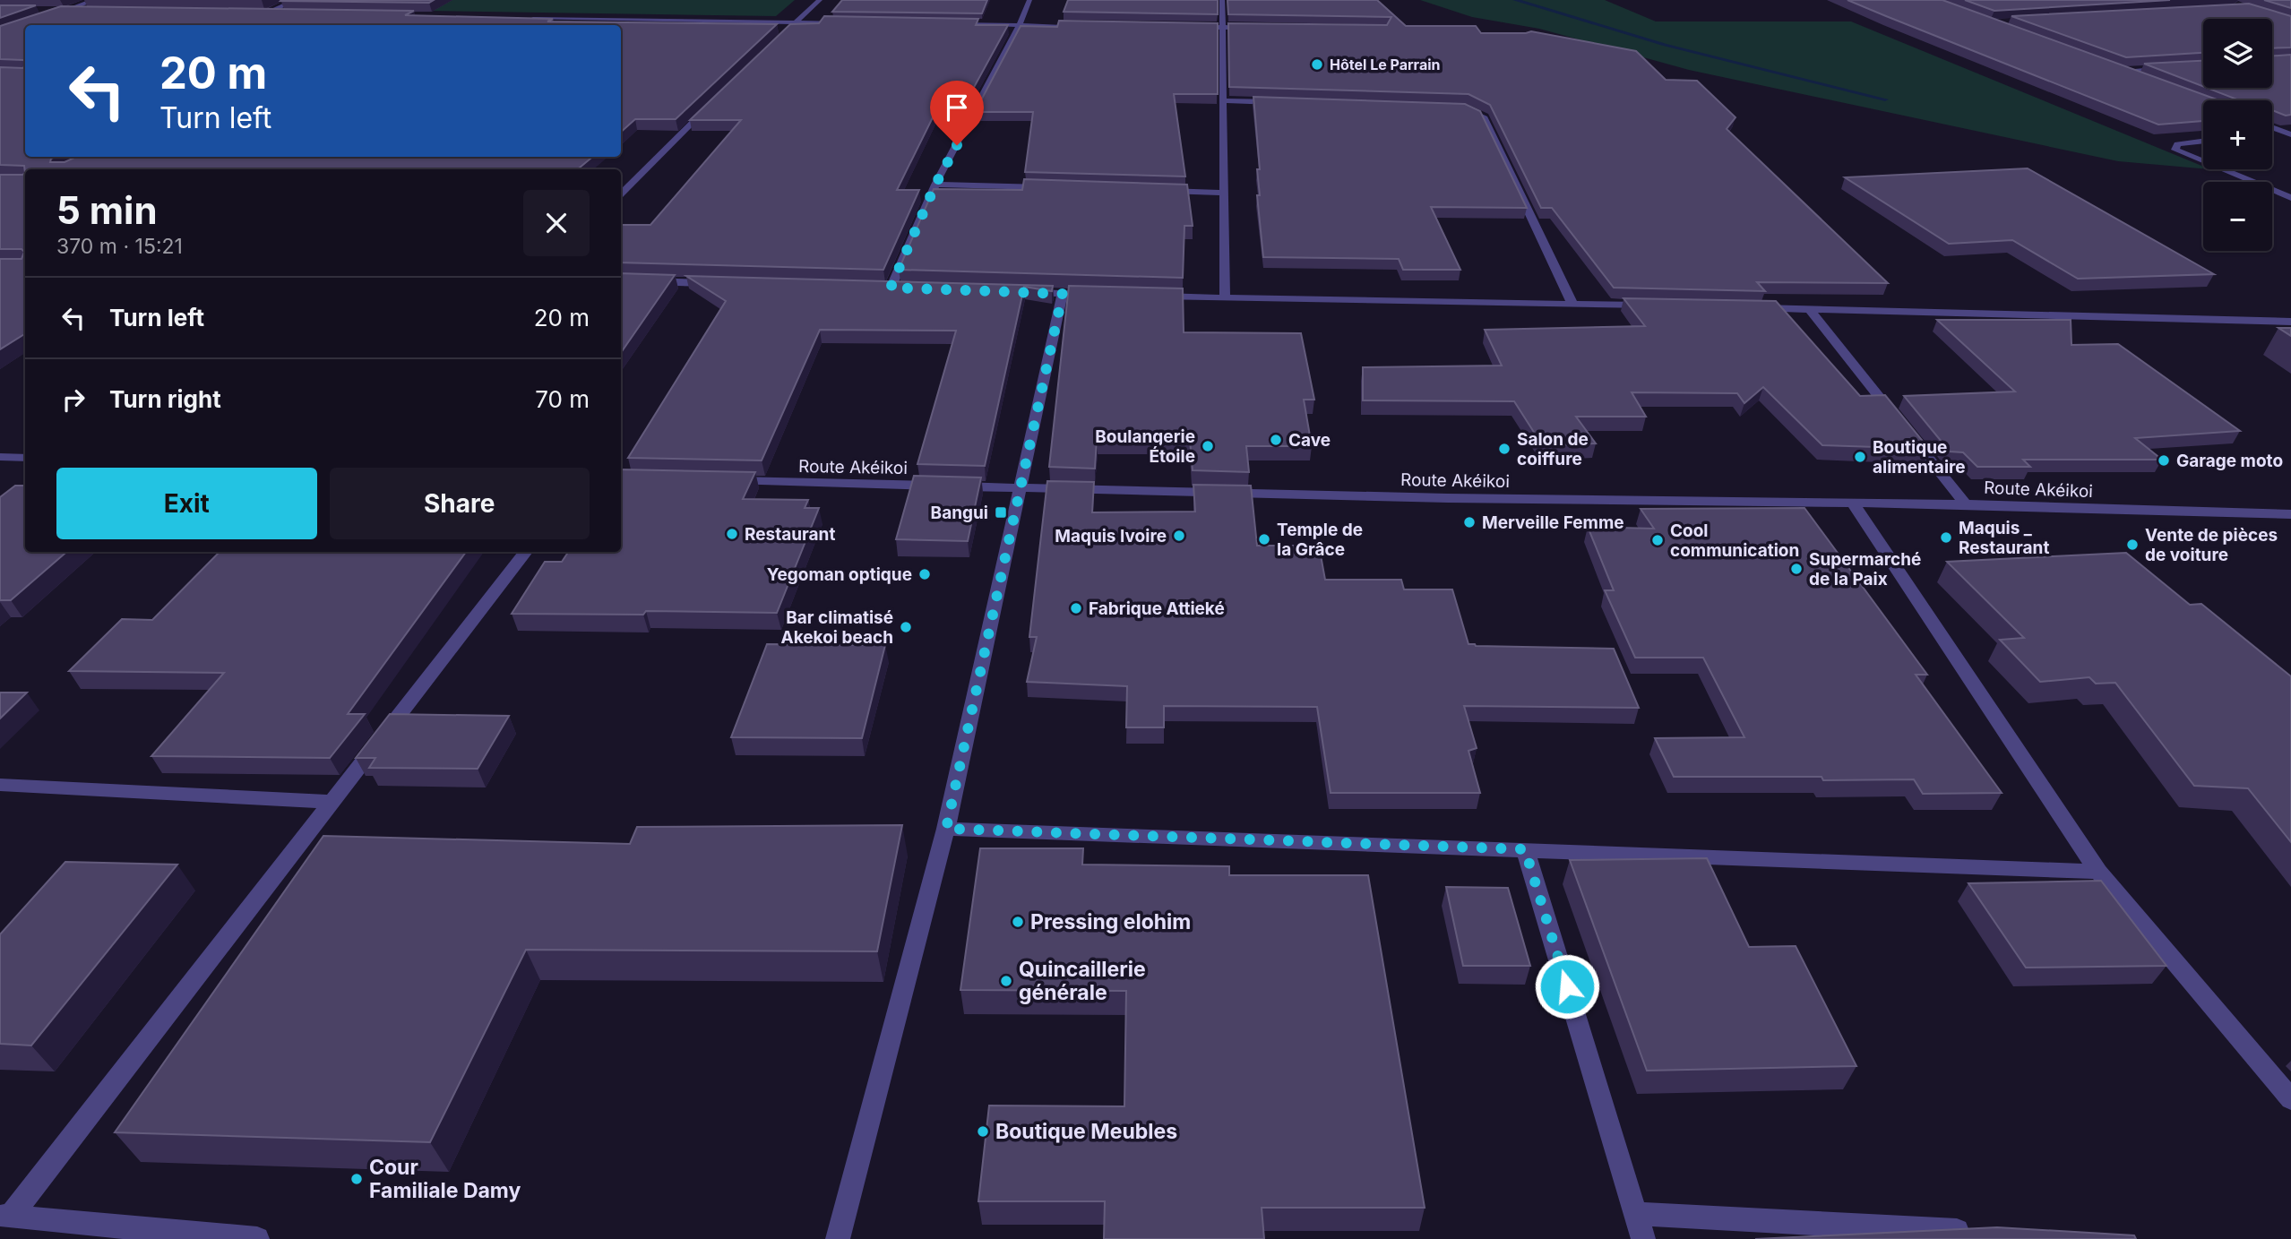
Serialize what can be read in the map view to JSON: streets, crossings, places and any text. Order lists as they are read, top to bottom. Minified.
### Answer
{"streets":{"street":["Route Akéikoi"]},"places":{"other":["Hôtel Le Parrain","Cave","Boulangerie Étoile","Salon de coiffure","Boutique alimentaire","Garage moto","Merveille Femme","Restaurant","Maquis Ivoire","Maquis _ Restaurant","Temple de la Grâce","Cool communication","Vente de pièces de voiture","Supermarché de la Paix","Yegoman optique","Fabrique Attieké","Bar climatisé Akekoi beach","Pressing elohim","Quincaillerie générale","Boutique Meubles","Cour Familiale Damy"],"transit":["Bangui"]},"page":{"map_buttons":["+","−"],"turn":["20 m","Turn left"],"heading":["5 min","370 m · 15:21"],"list":[{"name":"Turn left","value":"20 m"},{"name":"Turn right","value":"70 m"}],"buttons":["Exit","Share"]}}
